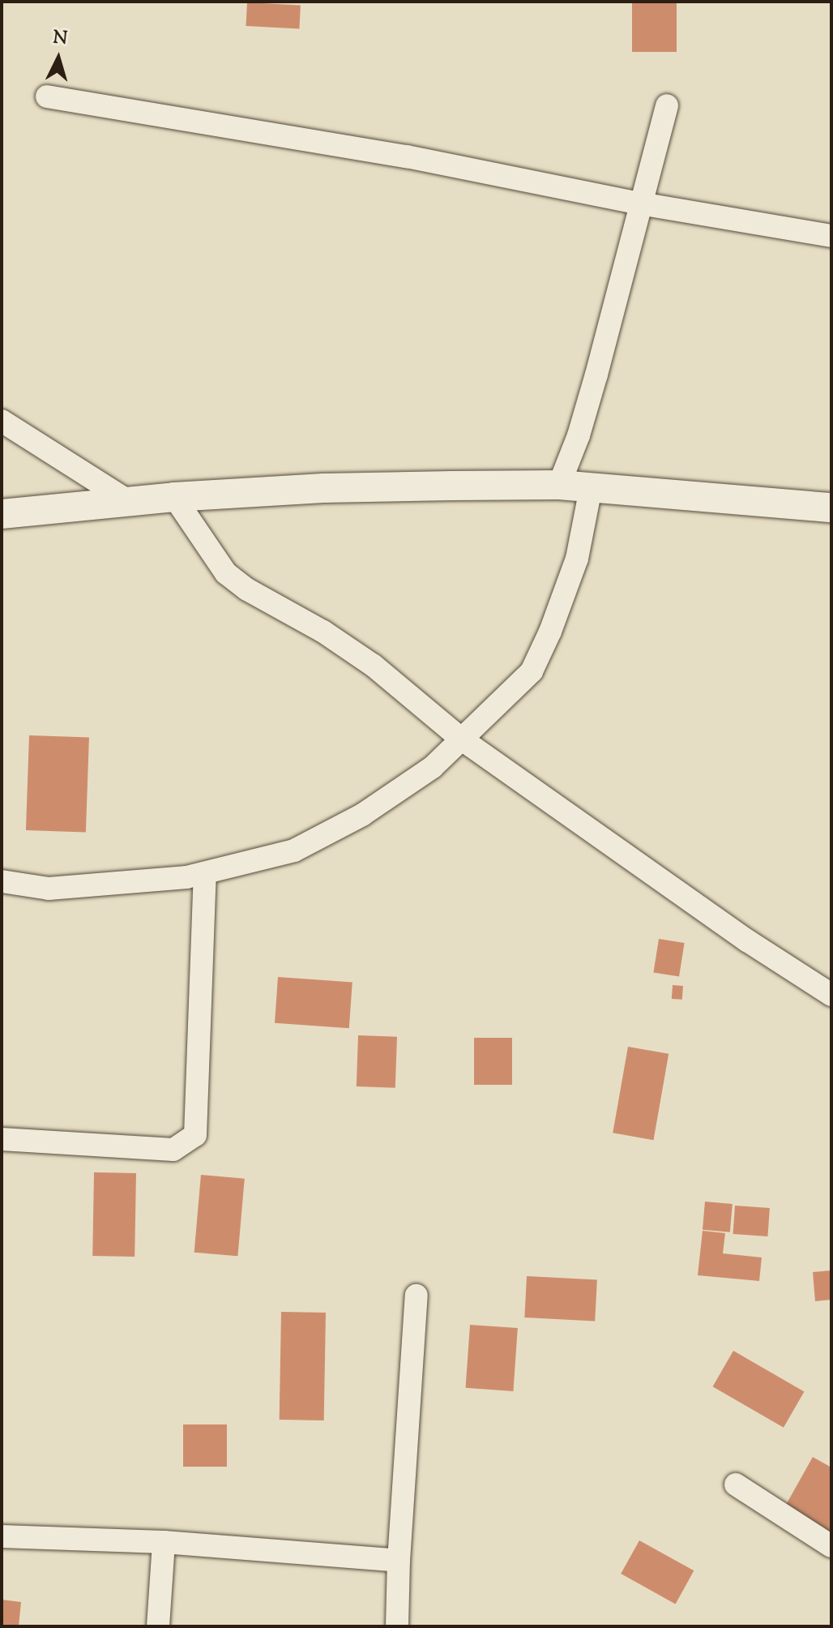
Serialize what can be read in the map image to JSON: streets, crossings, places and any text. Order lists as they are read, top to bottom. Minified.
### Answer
{"north":"top"}
